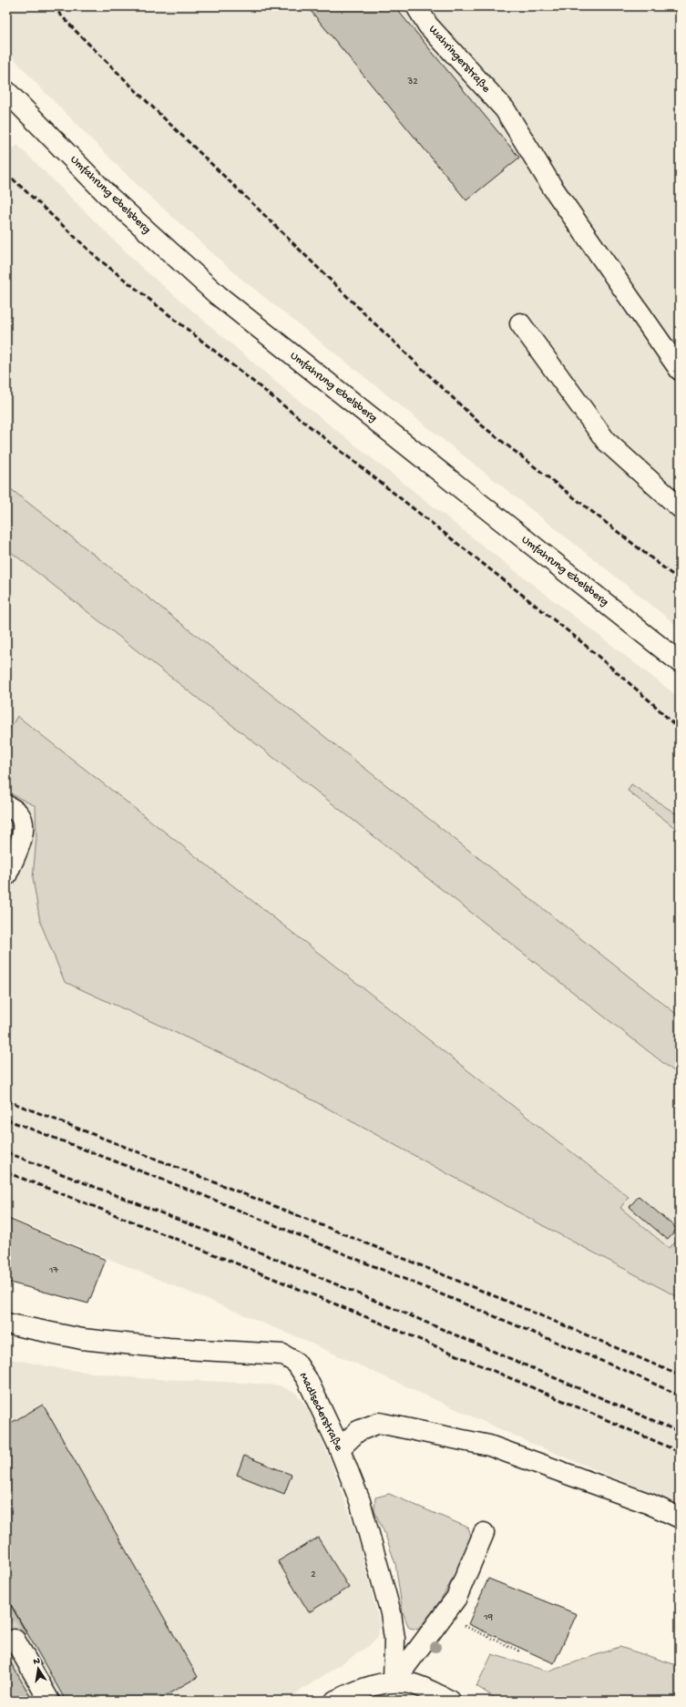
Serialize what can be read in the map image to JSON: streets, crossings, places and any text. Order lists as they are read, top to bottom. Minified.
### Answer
{"streets":{"street":["Wahringerstraße","Umfahrung Ebelsberg","Madlsederstraße"]},"house_numbers":["32","17","2","19"],"north":"top"}
